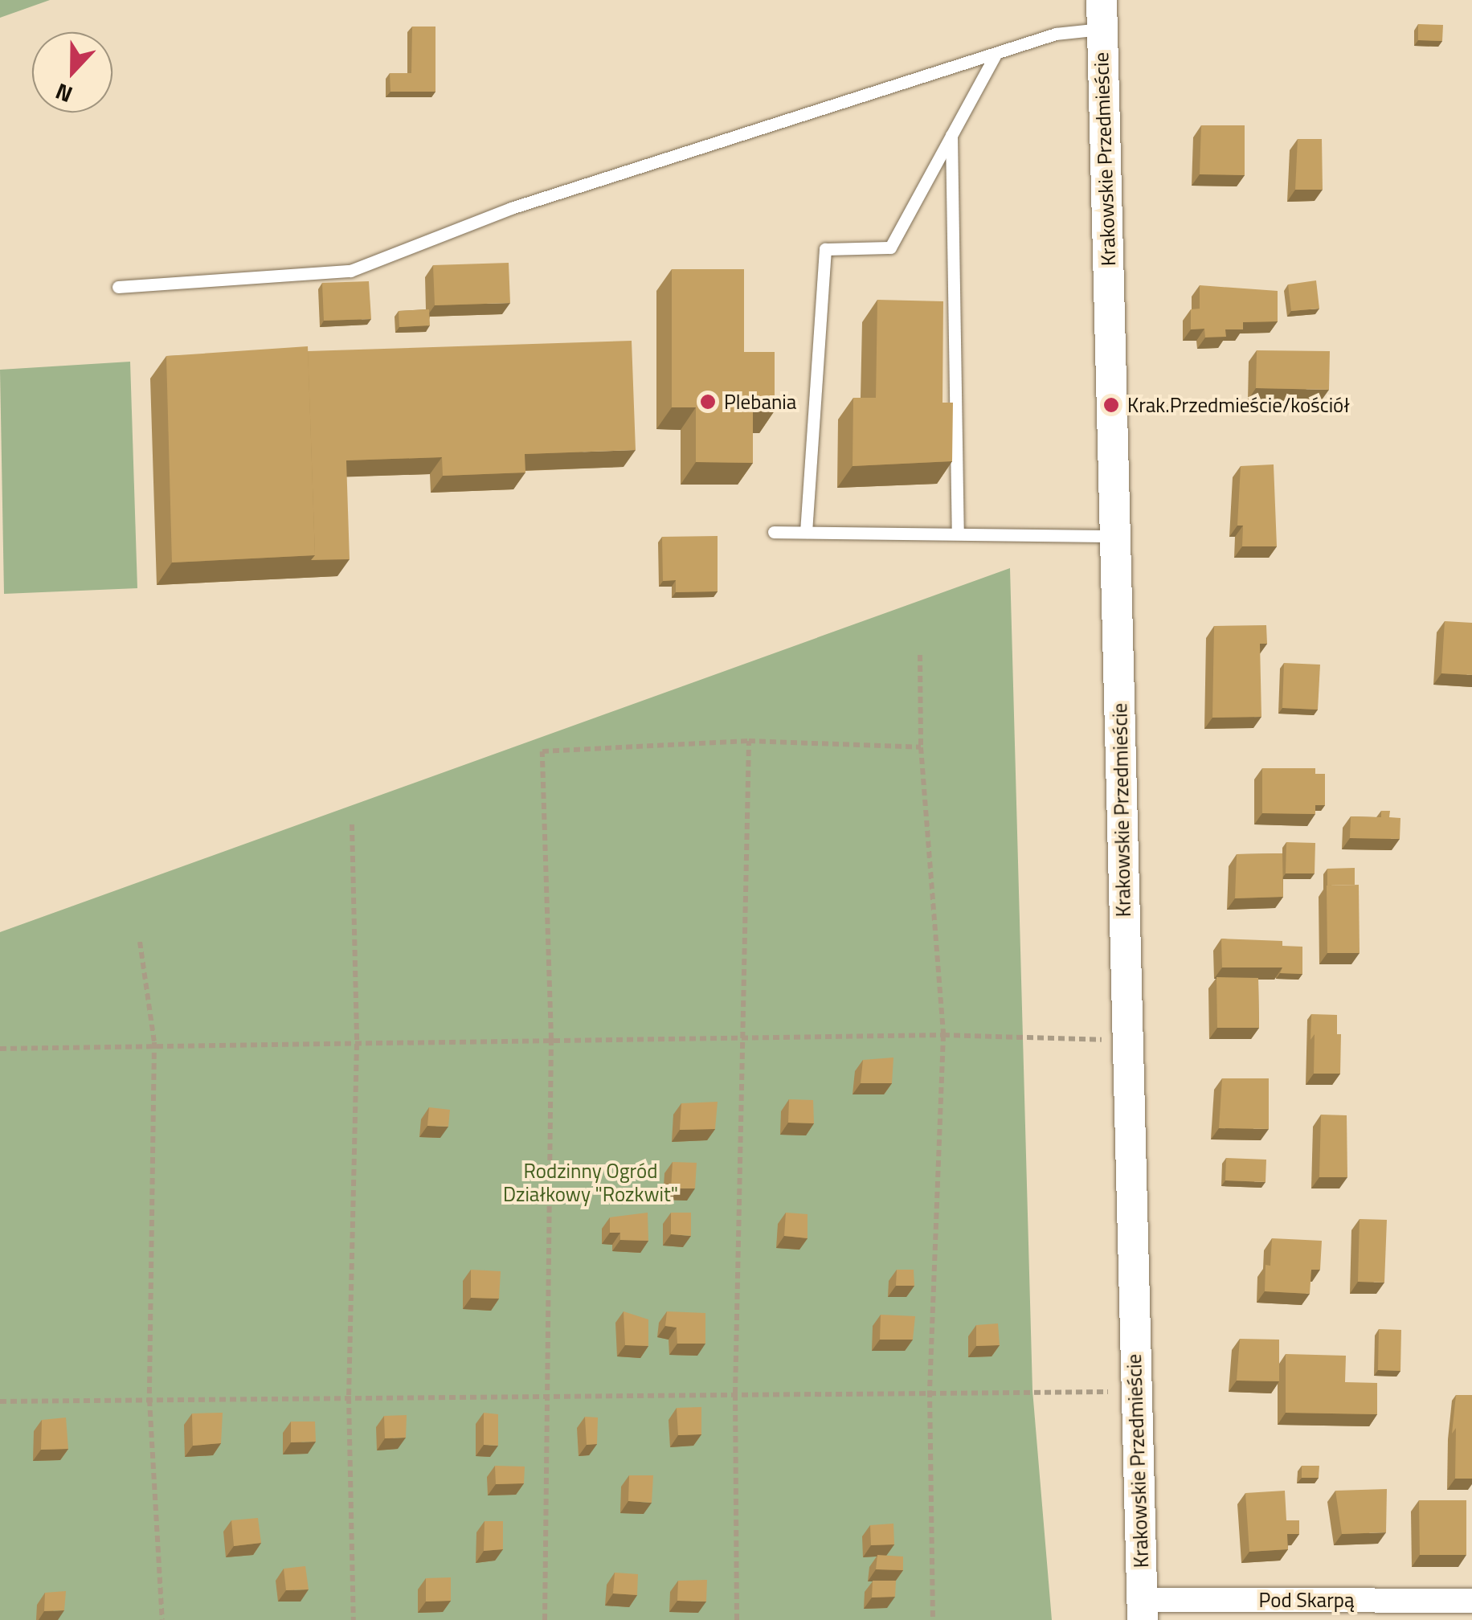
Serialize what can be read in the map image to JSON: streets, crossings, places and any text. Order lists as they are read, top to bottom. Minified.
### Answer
{"streets":{"street":["Krakowskie Przedmieście","Pod Skarpą"]},"crossings":[["Krakowskie Przedmieście","Pod Skarpą"]],"parks":["Rodzinny Ogród Działkowy \"Rozkwit\""],"places":["Plebania","Krak.Przedmieście/kościół"],"north":"bottom"}
